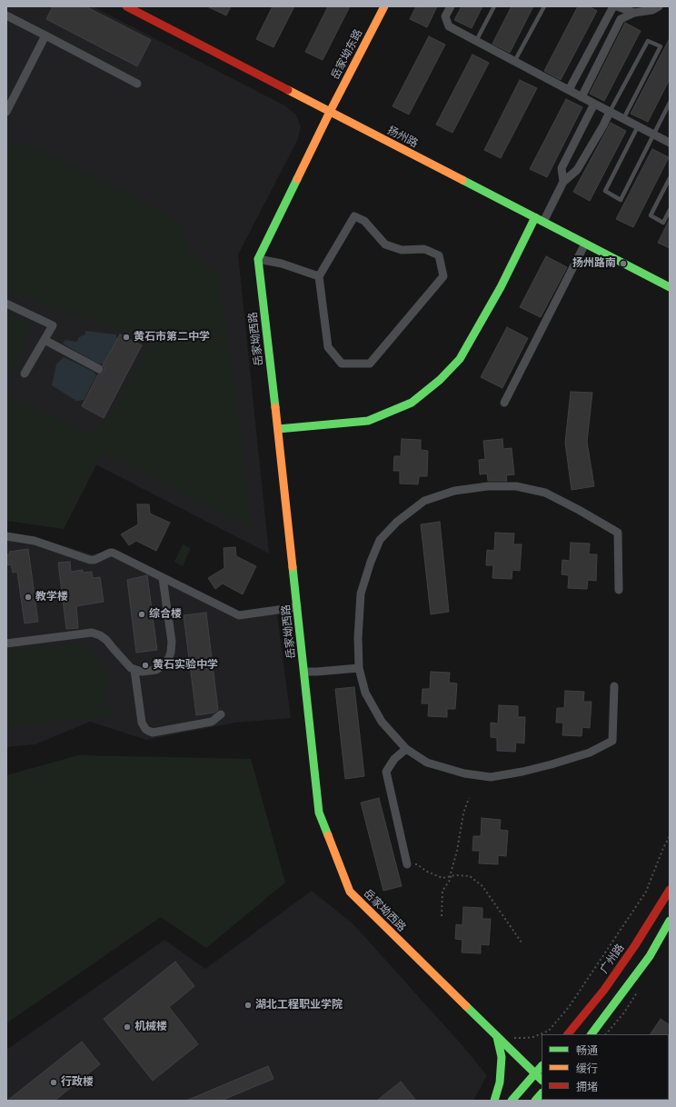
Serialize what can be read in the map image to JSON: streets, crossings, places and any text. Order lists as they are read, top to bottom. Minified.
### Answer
{"streets":{"main road":["岳家坳东路","扬州路","岳家坳西路","广州路"]},"crossings":[["岳家坳东路","扬州路"]],"places":["扬州路南","黄石市第二中学","教学楼","综合楼","黄石实验中学","湖北工程职业学院","机械楼","行政楼"],"legend":["畅通","缓行","拥堵"]}
